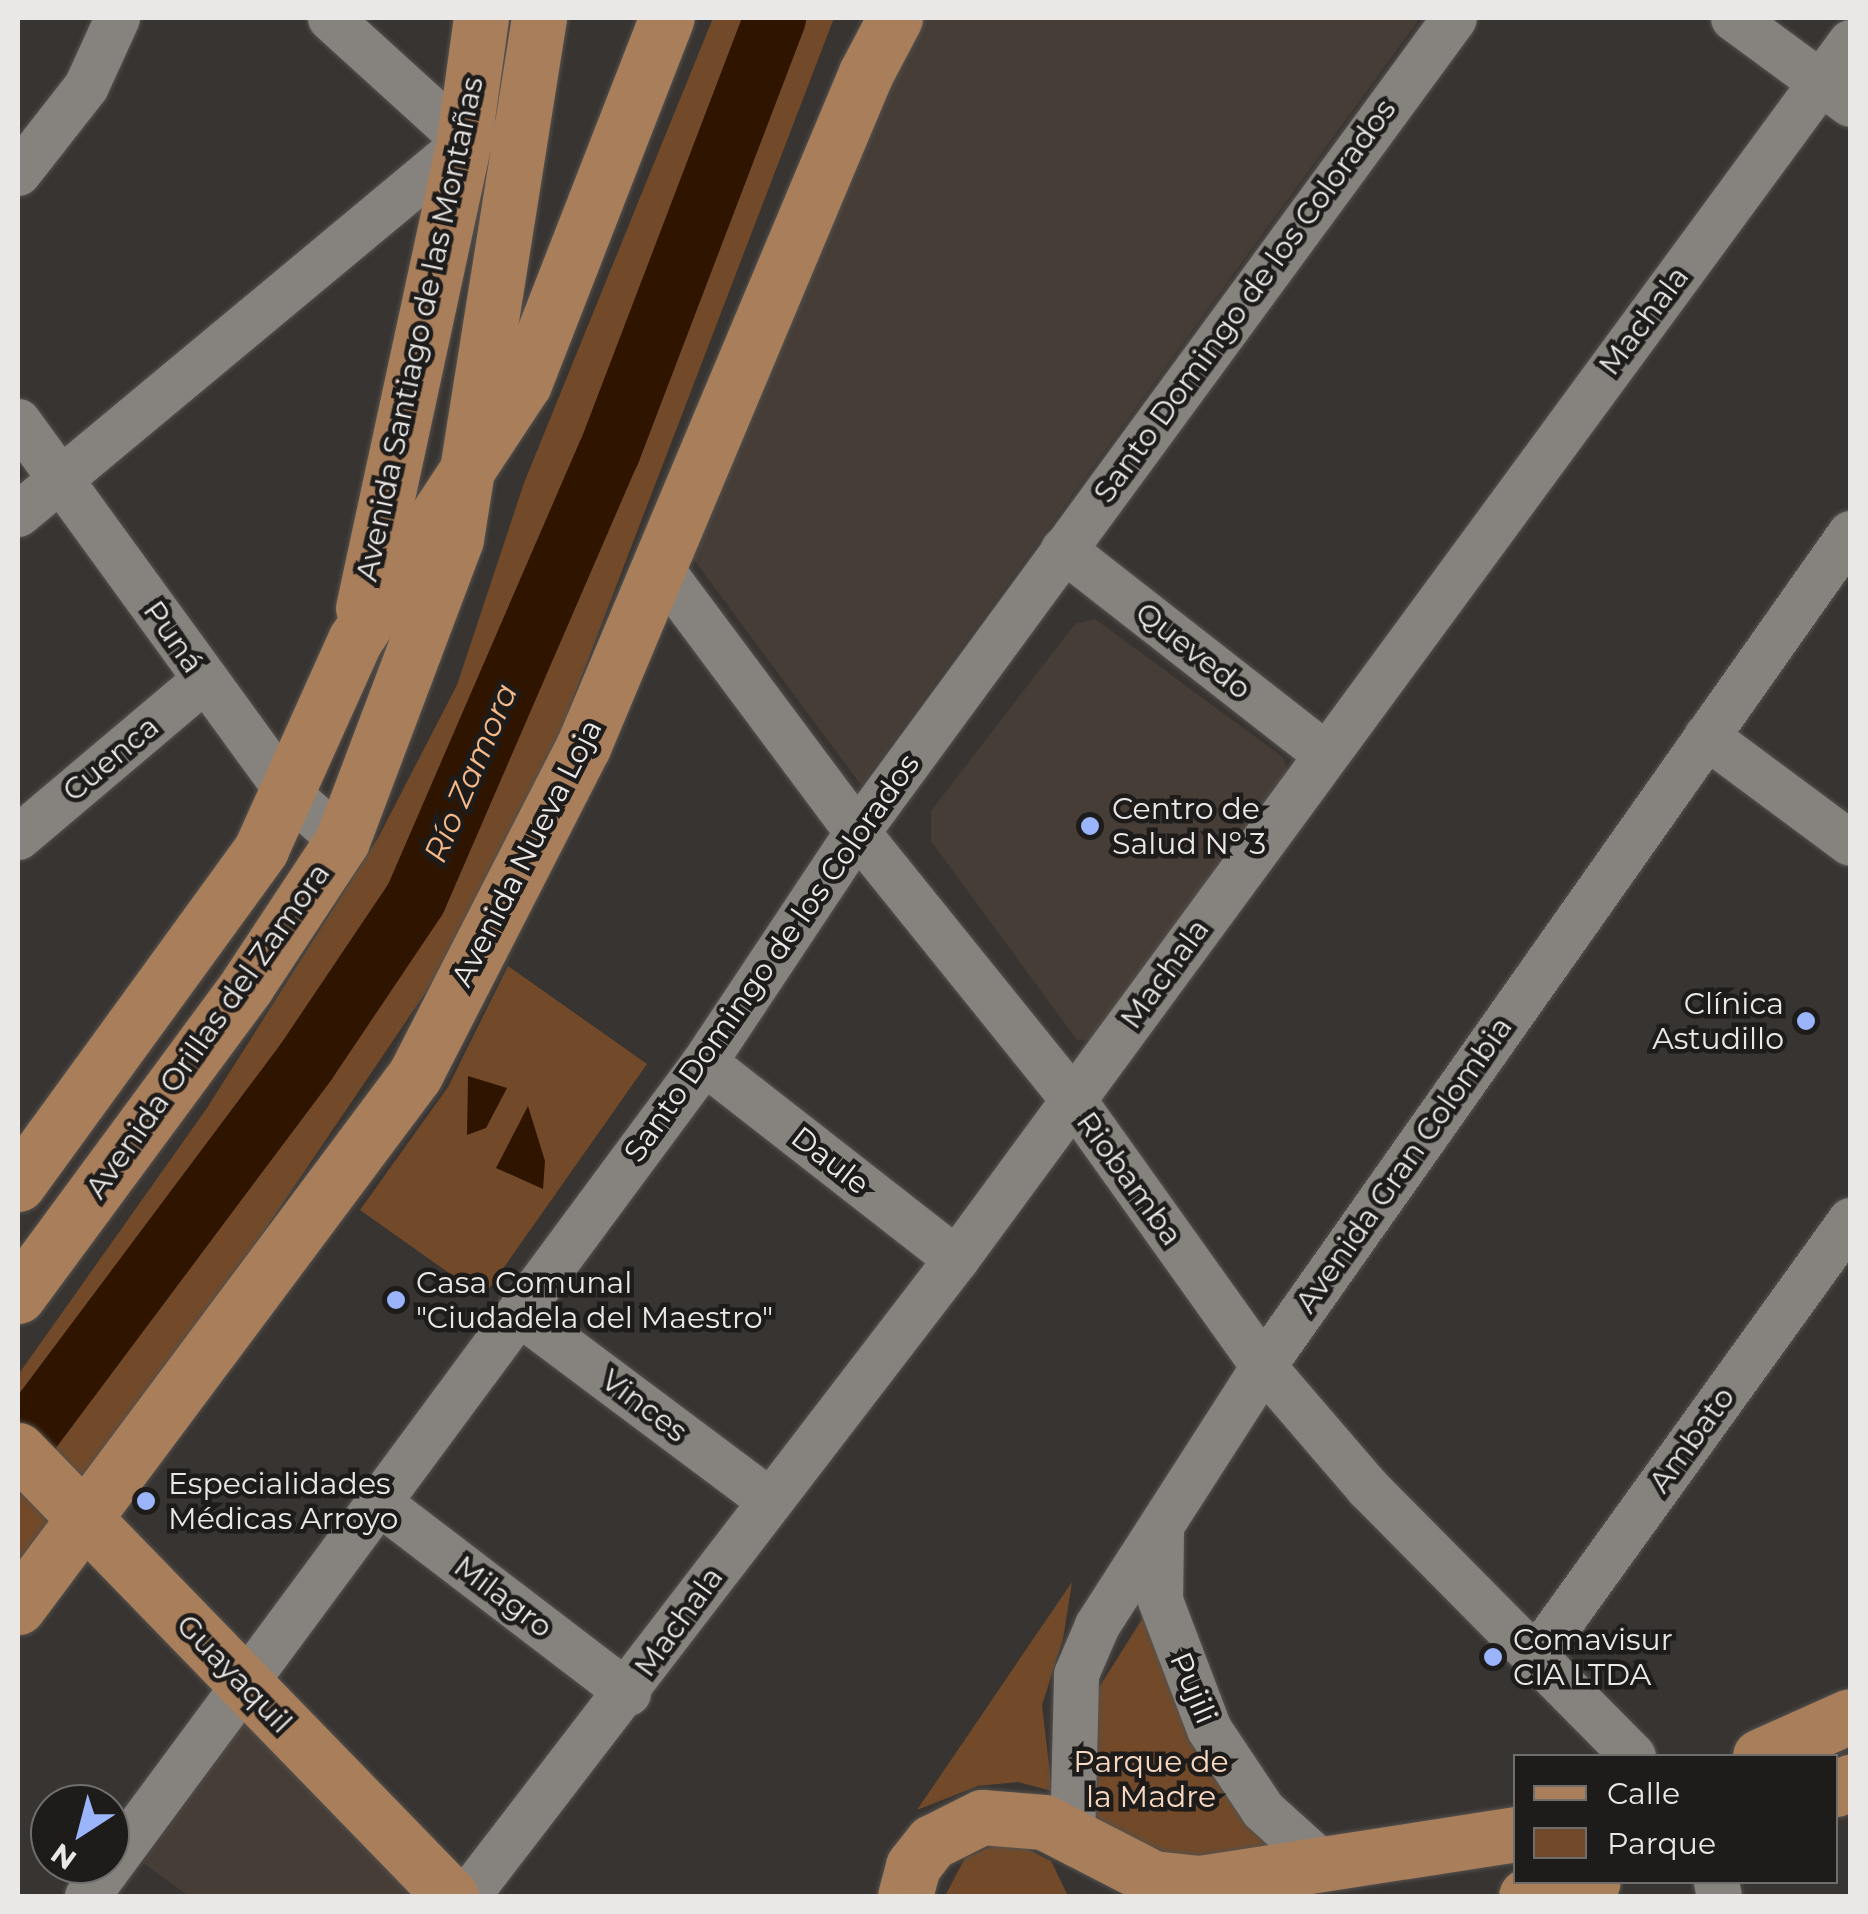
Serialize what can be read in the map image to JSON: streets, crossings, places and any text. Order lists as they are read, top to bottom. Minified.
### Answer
{"streets":{"main road":["Avenida Santiago de las Montañas","Avenida Nueva Loja","Avenida Orillas del Zamora","Guayaquil"],"street":["Santo Domingo de los Colorados","Machala","Puná","Quevedo","Cuenca","Daule","Avenida Gran Colombia","Riobamba","Vinces","Ambato","Milagro","Pujili"]},"crossings":[["Santo Domingo de los Colorados","Quevedo"],["Santo Domingo de los Colorados","Daule"],["Santo Domingo de los Colorados","Riobamba"],["Santo Domingo de los Colorados","Vinces"],["Santo Domingo de los Colorados","Milagro"],["Santo Domingo de los Colorados","Guayaquil"],["Machala","Quevedo"],["Machala","Daule"],["Machala","Riobamba"],["Machala","Vinces"],["Machala","Milagro"],["Avenida Santiago de las Montañas","Avenida Orillas del Zamora"],["Puná","Cuenca"],["Puná","Avenida Orillas del Zamora"],["Avenida Nueva Loja","Riobamba"],["Avenida Nueva Loja","Guayaquil"],["Avenida Gran Colombia","Riobamba"],["Avenida Gran Colombia","Pujili"],["Riobamba","Ambato"]],"water":["Río Zamora"],"parks":["Parque de la Madre"],"places":["Centro de Salud Nº 3","Clínica Astudillo","Casa Comunal \"Ciudadela del Maestro\"","Especialidades Médicas Arroyo","Comavisur CIA LTDA"],"legend":["Calle","Parque"],"north":"bottom left"}
